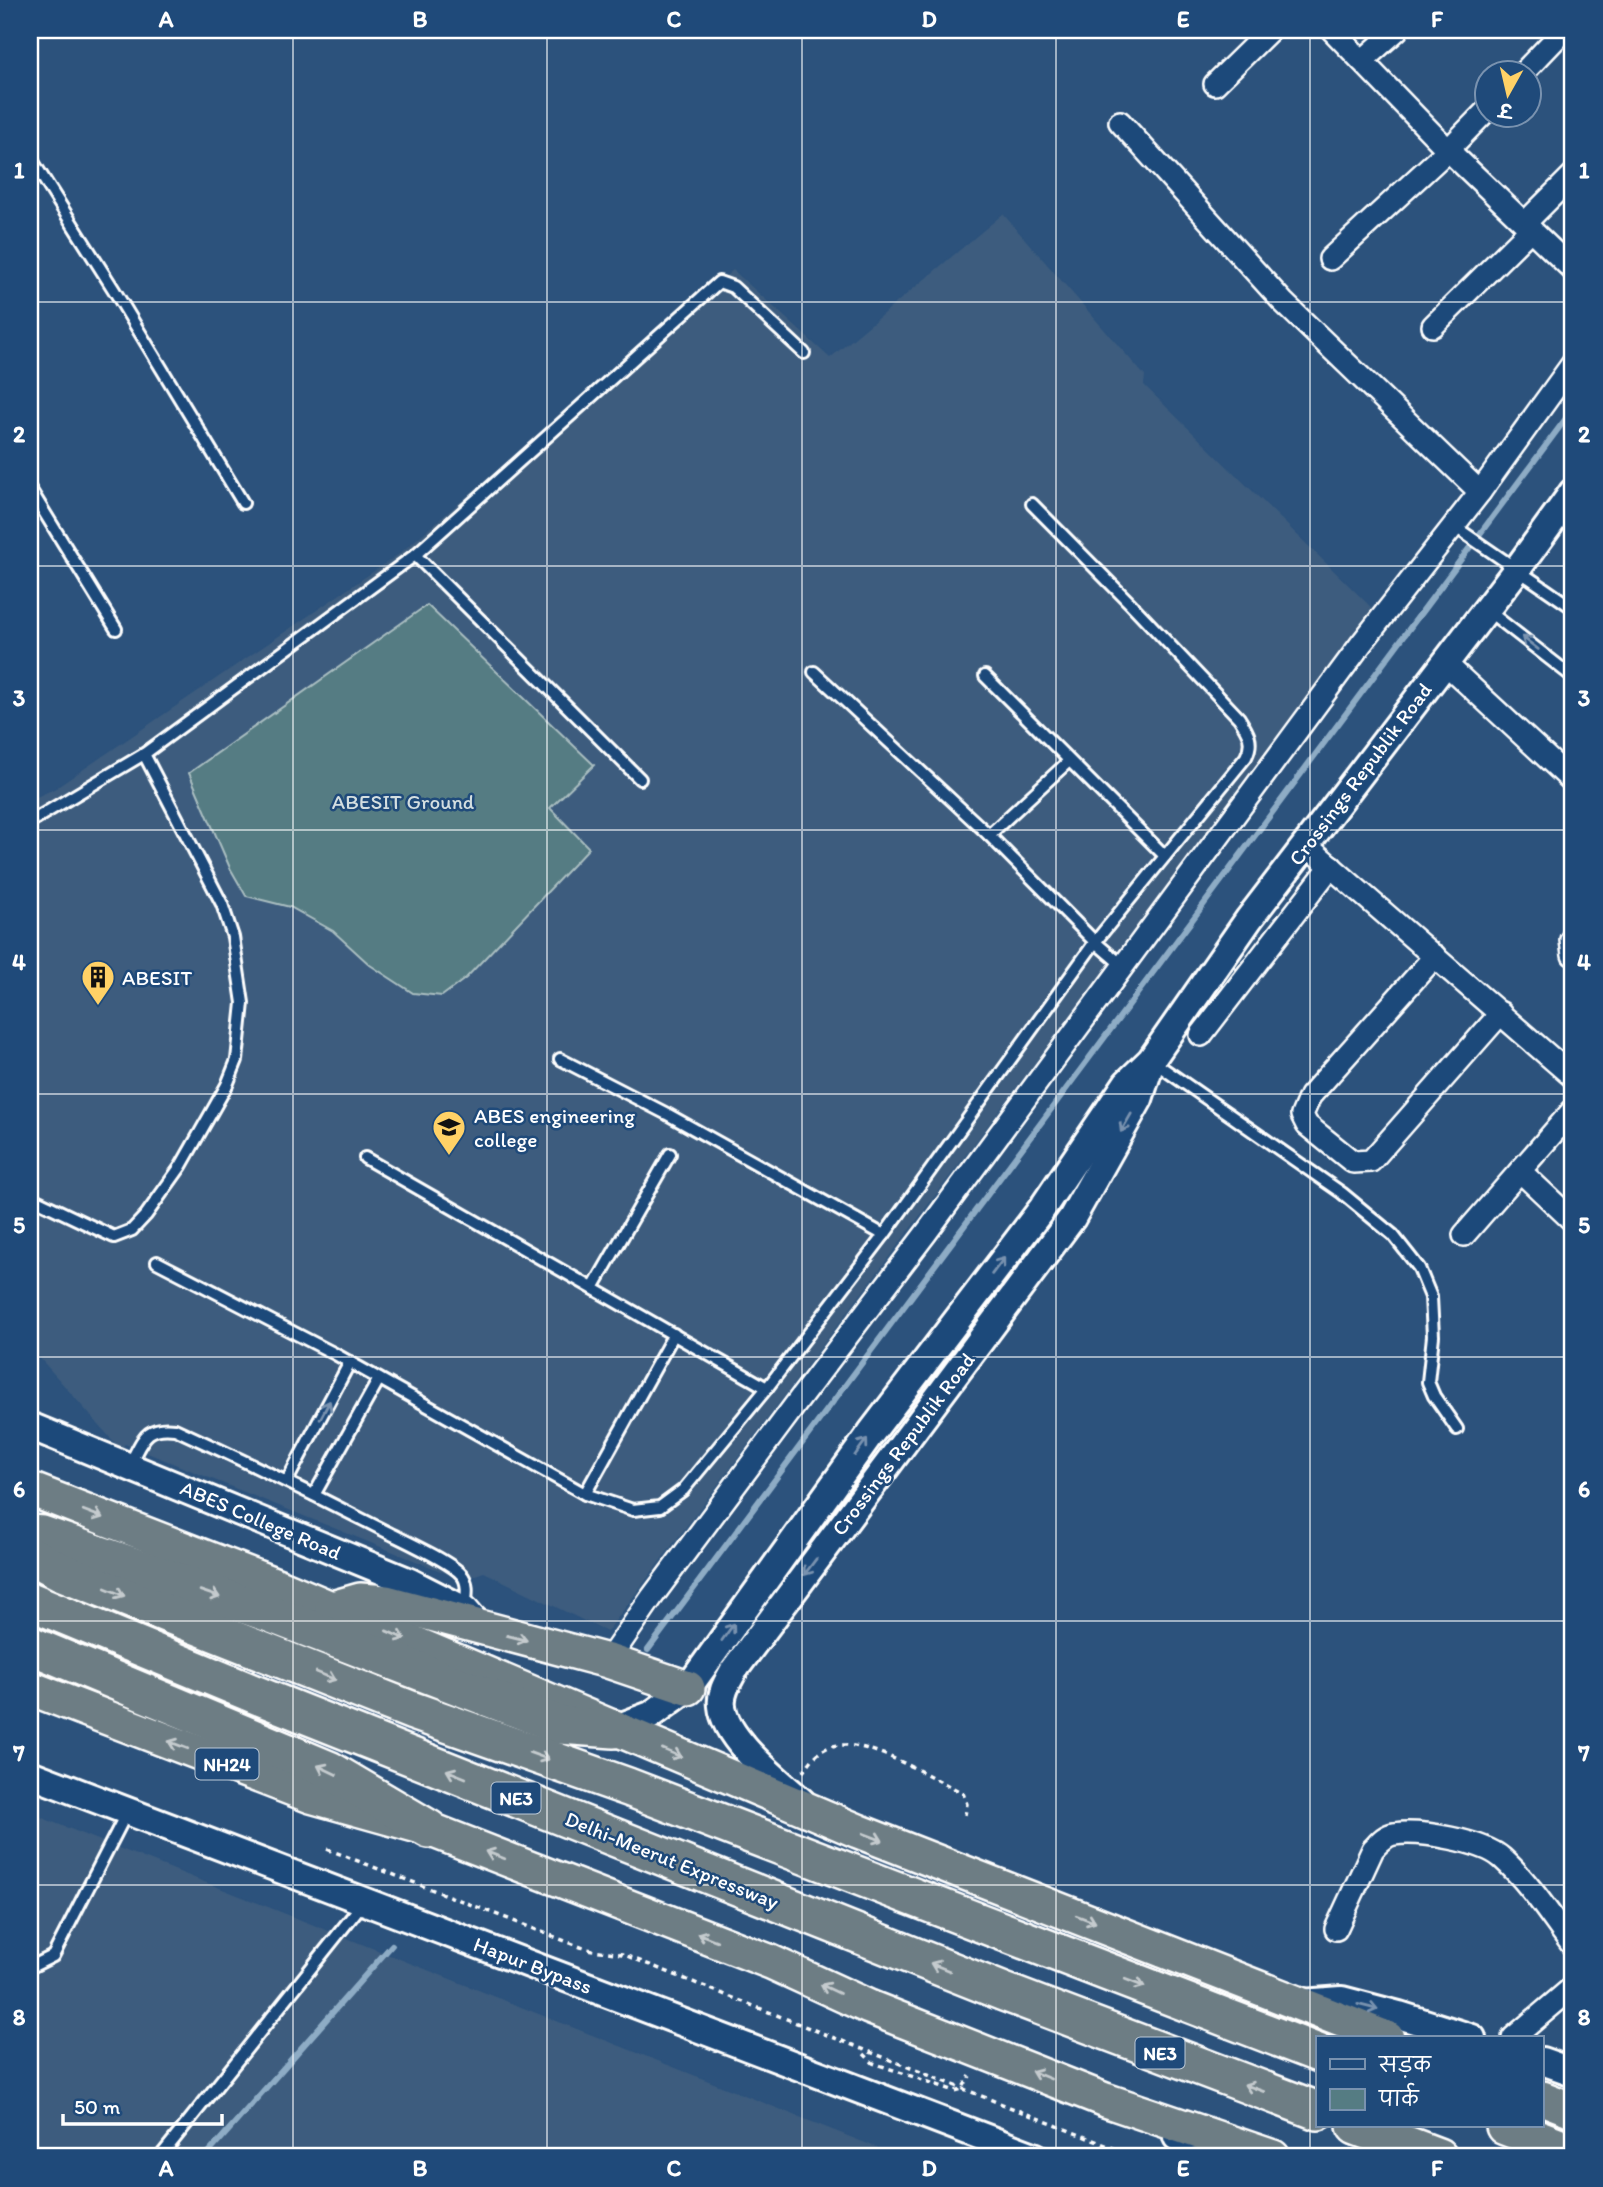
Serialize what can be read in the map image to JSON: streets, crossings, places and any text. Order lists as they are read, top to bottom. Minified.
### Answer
{"streets":{"highway":["NH24","NE3","Delhi-Meerut Expressway"],"street":["Crossings Republik Road","ABES College Road","Hapur Bypass"]},"parks":["ABESIT Ground"],"places":{"building":["ABESIT"],"school or university":["ABES engineering college"]},"legend":["सड़क","पार्क"],"scale_bar":"50 m","north":"bottom","grid":{"columns":["A","B","C","D","E","F"],"rows":["1","2","3","4","5","6","7","8"]}}
